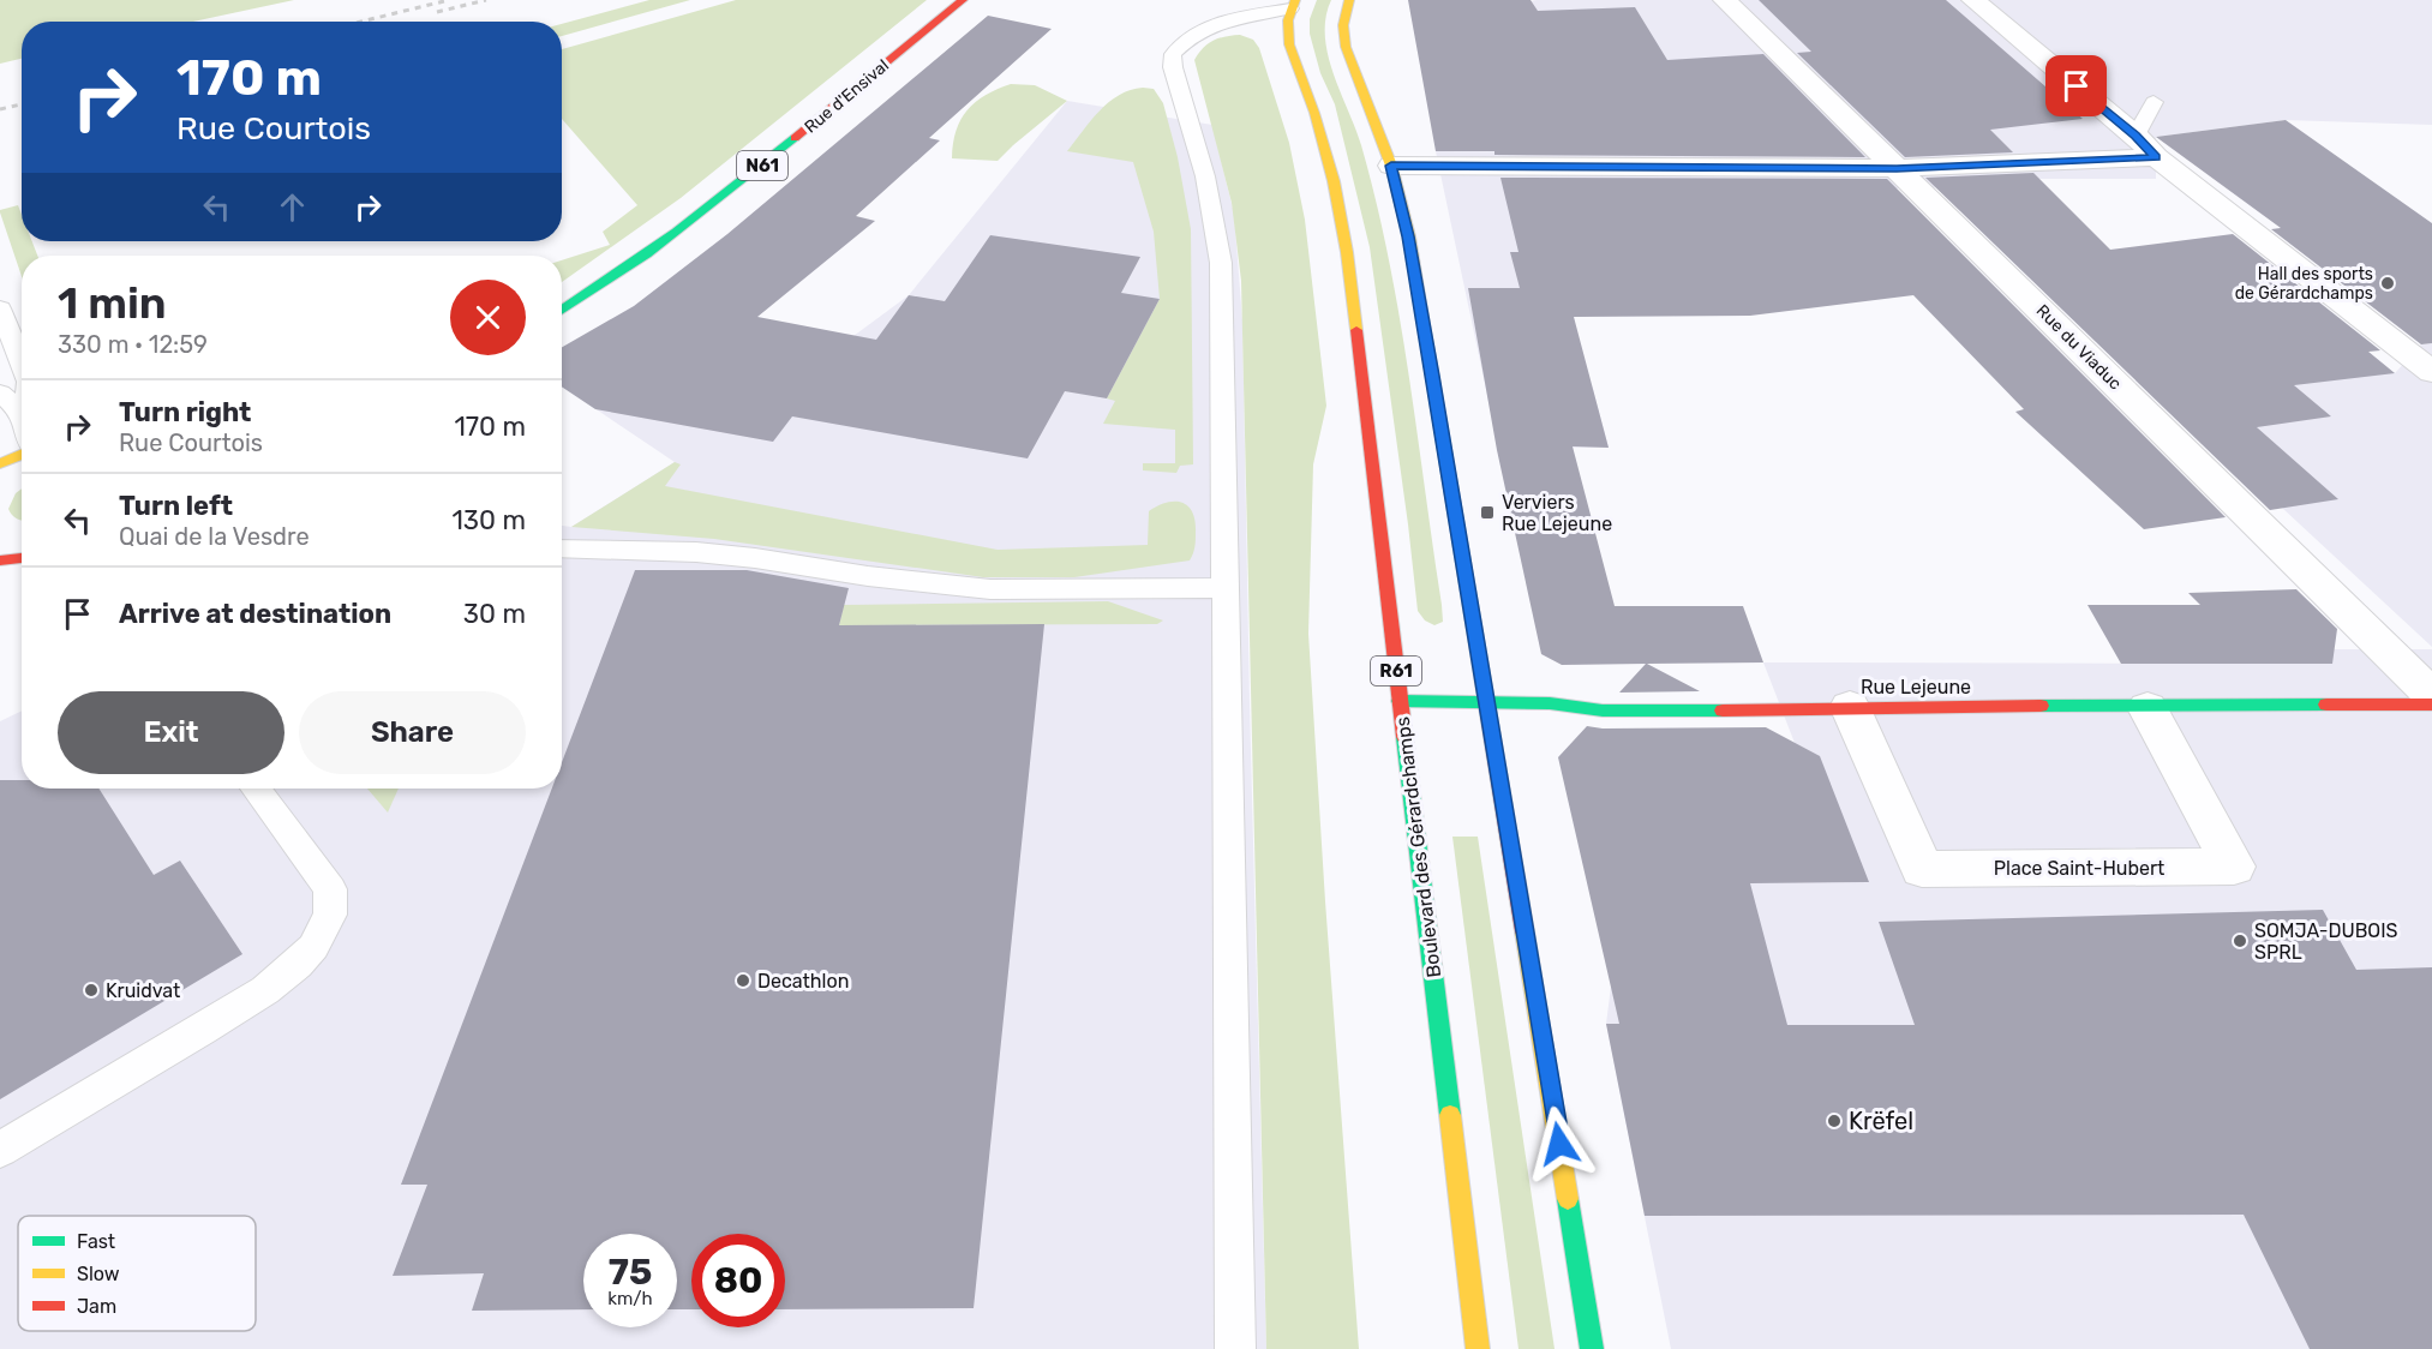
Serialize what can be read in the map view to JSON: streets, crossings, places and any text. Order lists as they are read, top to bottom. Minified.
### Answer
{"streets":{"main road":["Rue d'Ensival","N61","R61","Rue Lejeune","Boulevard des Gérardchamps"],"street":["Rue du Viaduc","Place Saint-Hubert"]},"crossings":[["Rue Lejeune","Boulevard des Gérardchamps"],["Rue Lejeune","Place Saint-Hubert"]],"places":{"other":["Hall des sports de Gérardchamps","SOMJA-DUBOIS SPRL","Decathlon","Kruidvat","Krëfel"],"transit":["Verviers Rue Lejeune"]},"legend":["Fast","Slow","Jam"],"page":{"turn":["170 m","Rue Courtois"],"heading":["1 min","330 m · 12:59"],"list":[{"name":"Turn right","note":"Rue Courtois","value":"170 m"},{"name":"Turn left","note":"Quai de la Vesdre","value":"130 m"},{"name":"Arrive at destination","value":"30 m"}],"buttons":["Exit","Share"],"speed":"75 km/h","limit":"80"}}
